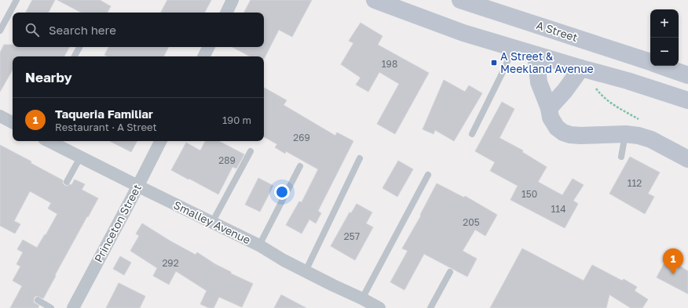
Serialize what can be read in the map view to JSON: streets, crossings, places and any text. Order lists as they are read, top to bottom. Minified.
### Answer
{"streets":{"main road":["A Street"],"street":["Smalley Avenue","Princeton Street"]},"crossings":[["Smalley Avenue","Princeton Street"]],"places":{"transit":["A Street & Meekland Avenue"]},"house_numbers":["198","269","289","112","150","114","205","257","292"],"page":{"map_buttons":["+","−"],"search":"Search here","heading":"Nearby","list":[{"mark":"1","name":"Taqueria Familiar","note":"Restaurant · A Street","value":"190 m"}],"pins":"1"}}
